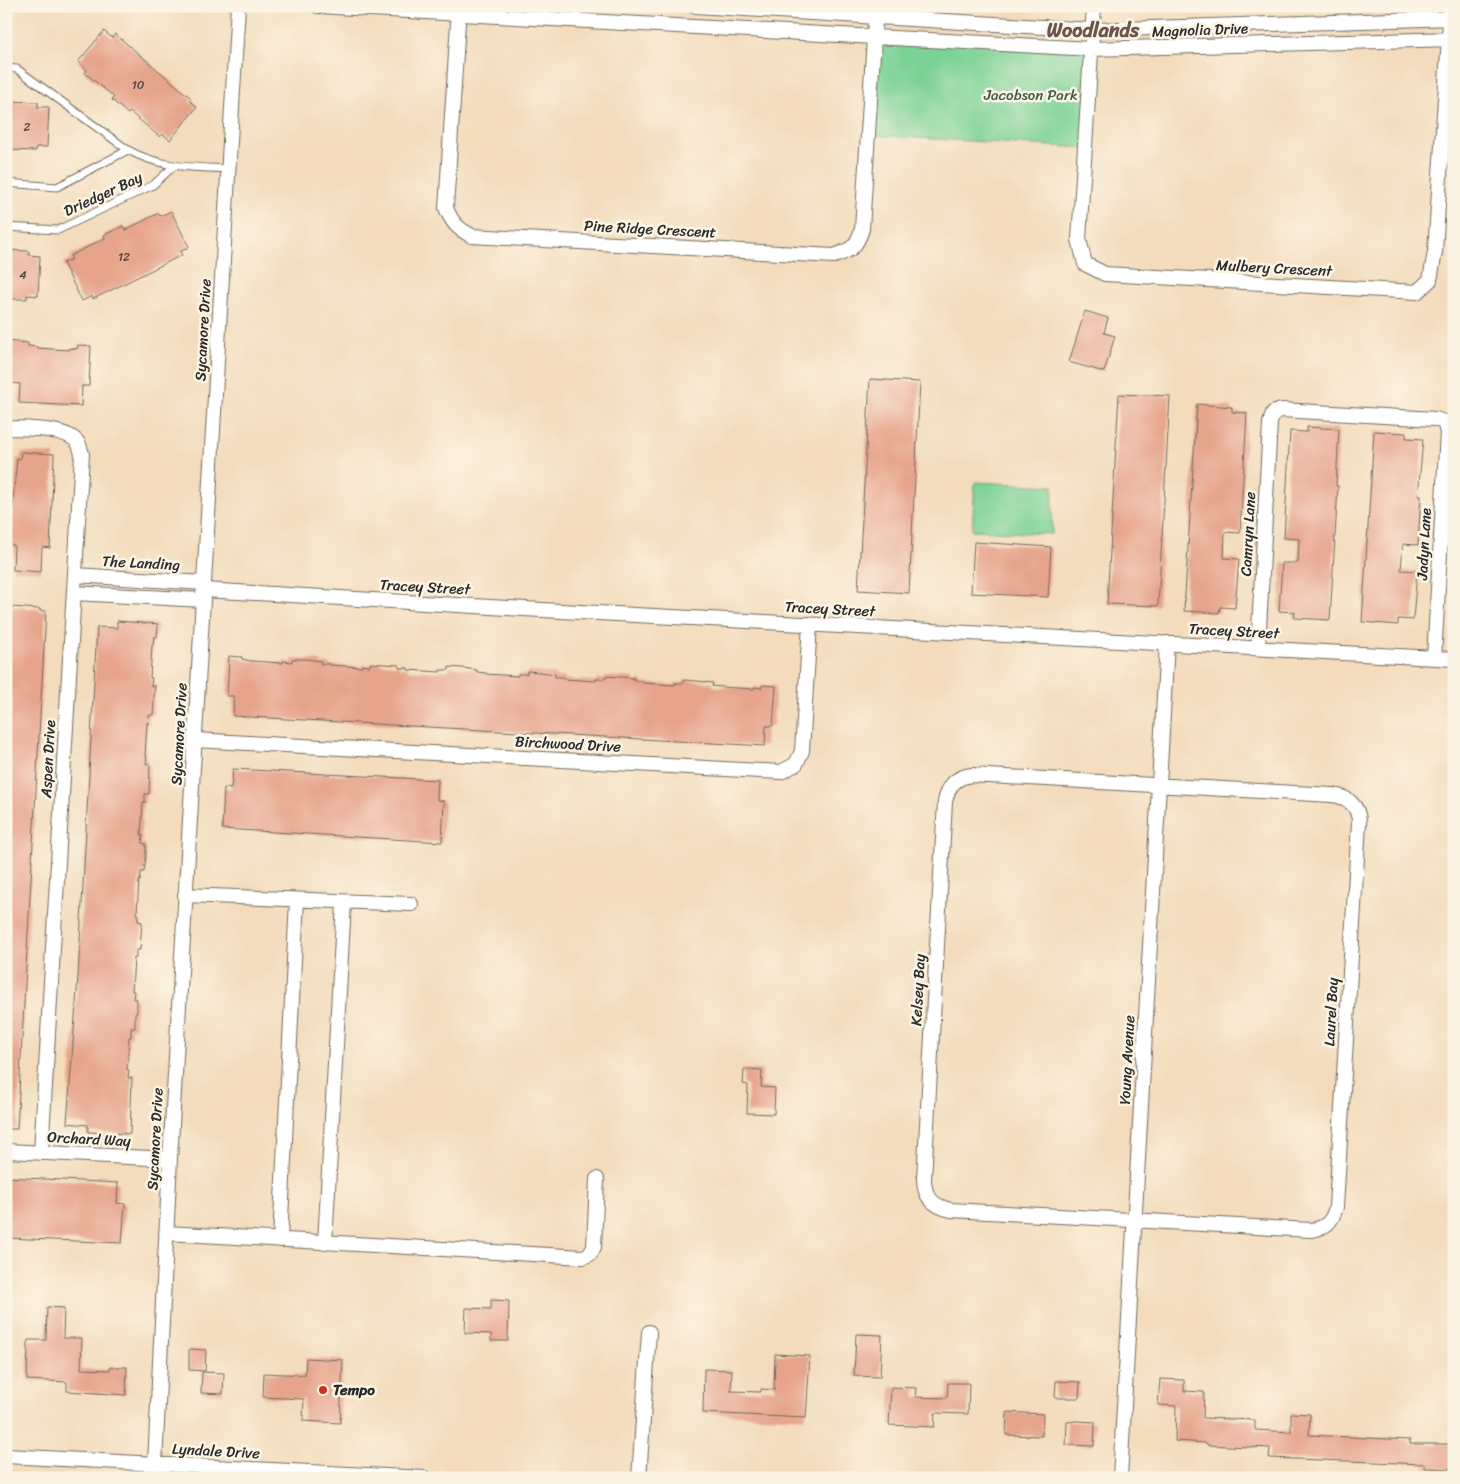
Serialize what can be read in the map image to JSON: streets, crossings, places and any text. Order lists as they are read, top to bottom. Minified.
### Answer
{"streets":{"street":["Magnolia Drive","Pine Ridge Crescent","Mulbery Crescent","Sycamore Drive","Camryn Lane","Jadyn Lane","The Landing","Tracey Street","Birchwood Drive","Aspen Drive","Kelsey Bay","Laurel Bay","Young Avenue","Orchard Way","Lyndale Drive"],"lane":["Driedger Bay"]},"crossings":[["Magnolia Drive","Pine Ridge Crescent"],["Magnolia Drive","Mulbery Crescent"],["Driedger Bay","Sycamore Drive"],["Sycamore Drive","The Landing"],["Sycamore Drive","Tracey Street"],["Sycamore Drive","Birchwood Drive"],["Sycamore Drive","Orchard Way"],["Sycamore Drive","Lyndale Drive"],["Camryn Lane","Jadyn Lane"],["Camryn Lane","Tracey Street"],["Jadyn Lane","Tracey Street"],["The Landing","Tracey Street"],["The Landing","Aspen Drive"],["Tracey Street","Birchwood Drive"],["Tracey Street","Young Avenue"],["Aspen Drive","Orchard Way"],["Kelsey Bay","Laurel Bay"],["Kelsey Bay","Young Avenue"],["Laurel Bay","Young Avenue"]],"districts":["Woodlands"],"parks":["Jacobson Park"],"places":["Tempo"],"house_numbers":["10","2","12","4"]}
